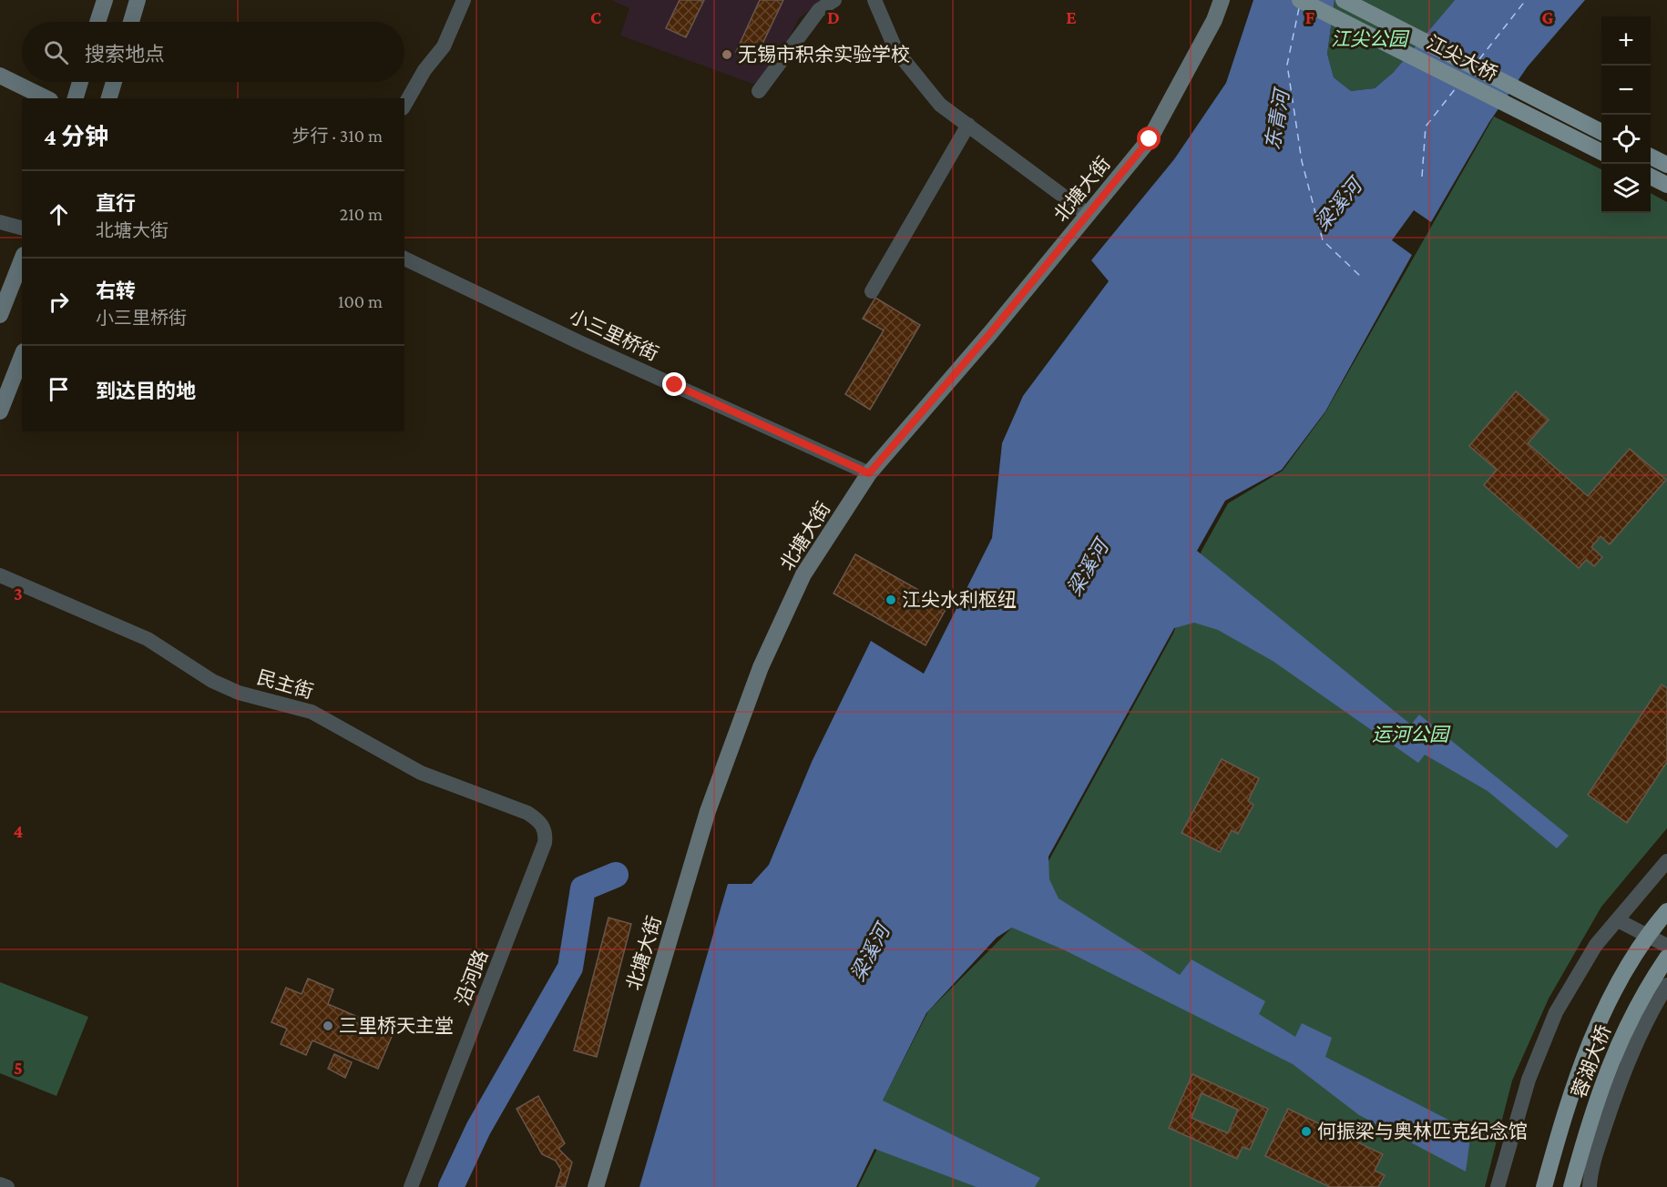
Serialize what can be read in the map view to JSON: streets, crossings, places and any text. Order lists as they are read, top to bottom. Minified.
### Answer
{"streets":{"main road":["江尖大桥","北塘大街","蓉湖大桥"],"street":["小三里桥街","民主街","沿河路"]},"crossings":[["北塘大街","小三里桥街"],["民主街","沿河路"]],"water":["东青河","梁溪河"],"parks":["江尖公园","运河公园"],"places":["无锡市积余实验学校","江尖水利枢纽","三里桥天主堂","何振梁与奥林匹克纪念馆"],"page":{"map_buttons":["+","−"],"search":"搜索地点","heading":["4 分钟","步行 · 310 m"],"list":[["直行","北塘大街","210 m"],["右转","小三里桥街","100 m"],"到达目的地"]},"grid":{"columns":["C","D","E","F","G"],"rows":["3","4","5"]}}
